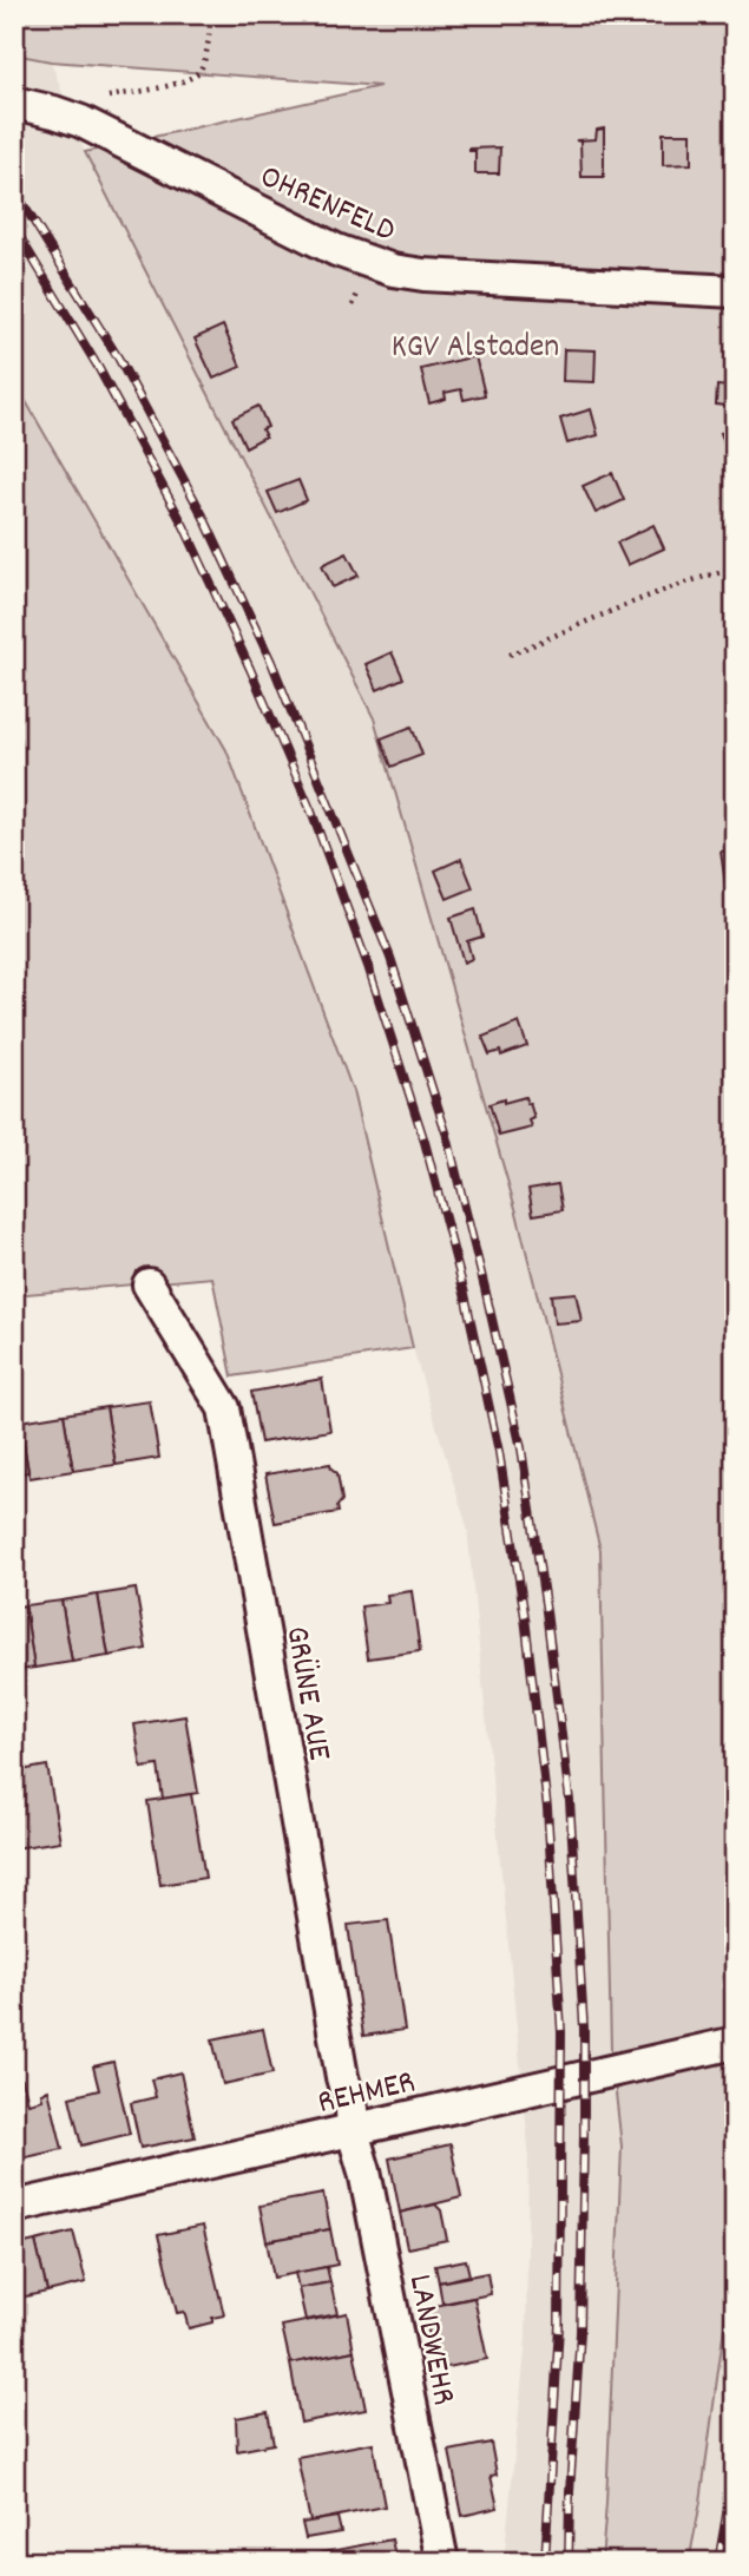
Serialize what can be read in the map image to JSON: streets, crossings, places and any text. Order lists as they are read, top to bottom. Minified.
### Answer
{"streets":{"street":["OHRENFELD","GRÜNE AUE","REHMER","LANDWEHR"]},"crossings":[["GRÜNE AUE","REHMER"],["GRÜNE AUE","LANDWEHR"],["REHMER","LANDWEHR"]],"parks":["KGV Alstaden"]}
